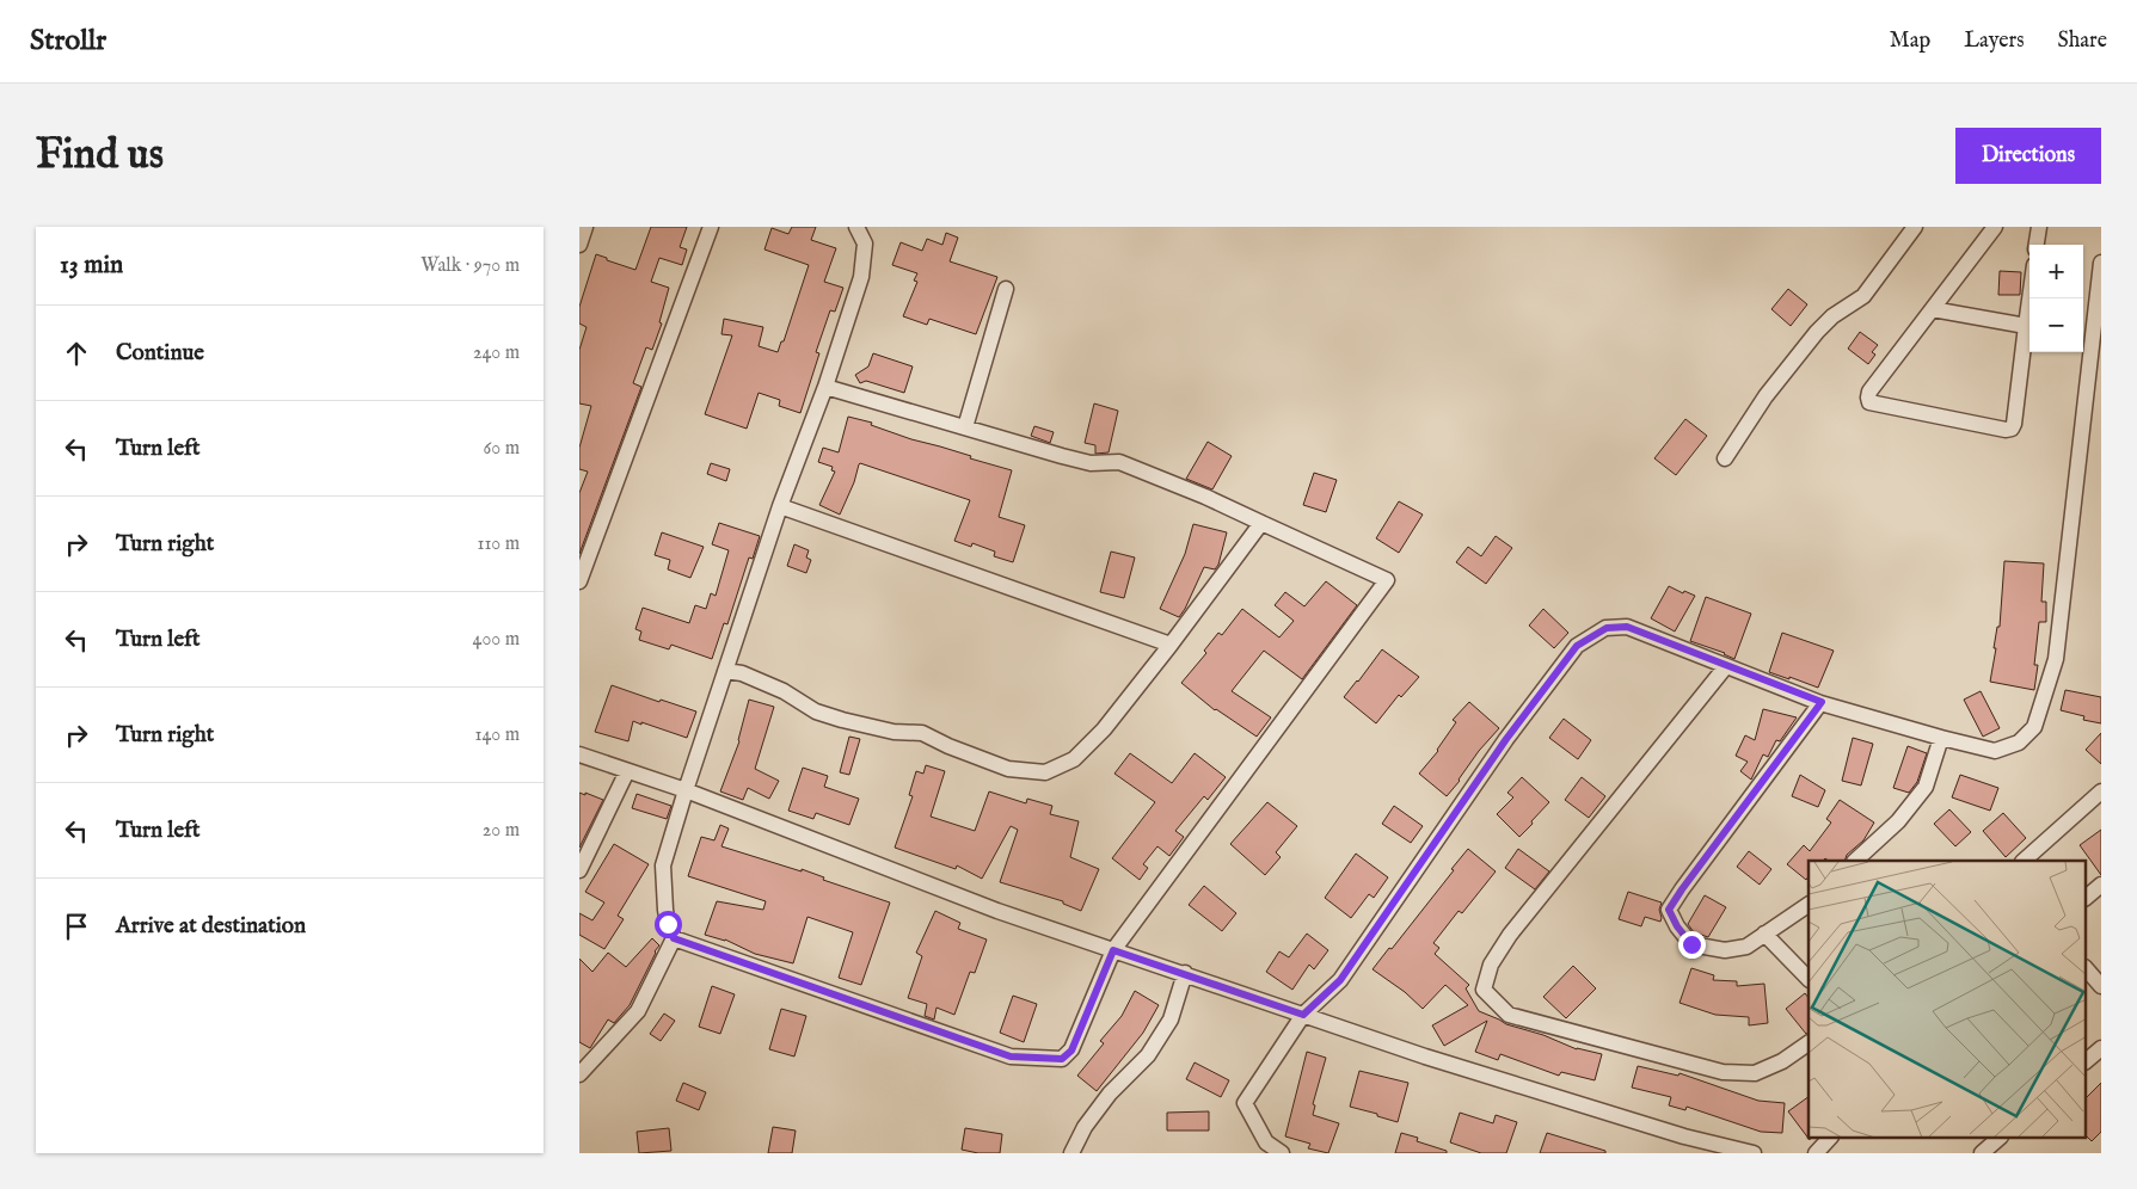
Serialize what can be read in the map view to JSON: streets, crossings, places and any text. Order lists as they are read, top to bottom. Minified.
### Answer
{"page":{"header":"Strollr","nav":["Map","Layers","Share"],"buttons":"Directions","title":"Find us","heading":["13 min","Walk · 970 m"],"map_buttons":["+","−"],"list":[["Continue","240 m"],["Turn left","60 m"],["Turn right","110 m"],["Turn left","400 m"],["Turn right","140 m"],["Turn left","20 m"],"Arrive at destination"]}}
